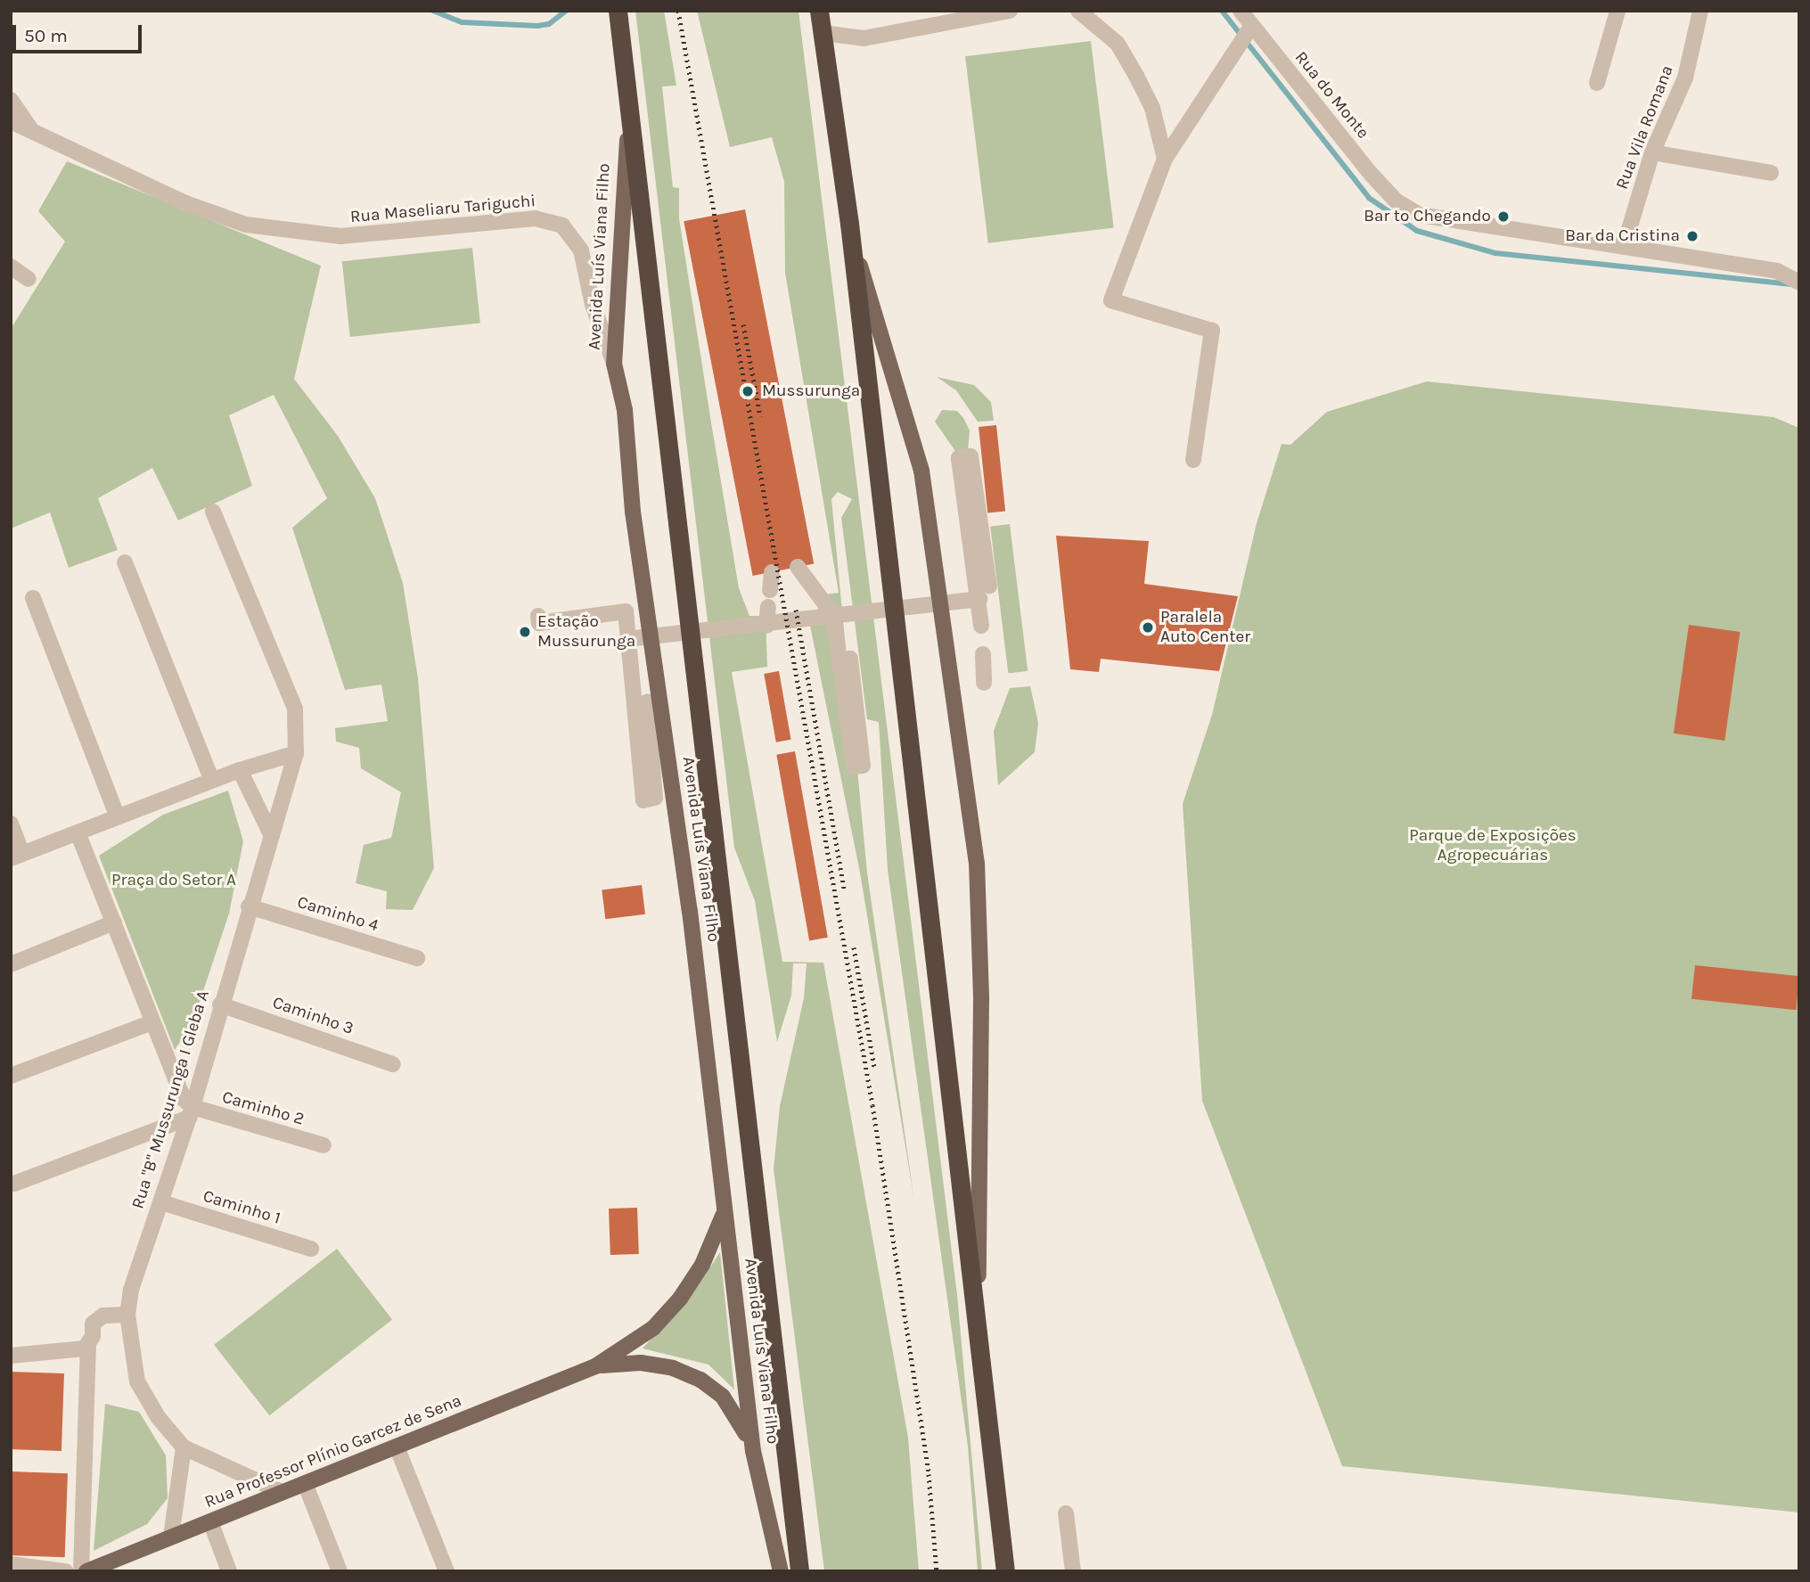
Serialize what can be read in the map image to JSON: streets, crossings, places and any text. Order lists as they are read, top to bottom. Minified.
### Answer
{"streets":{"highway":["Avenida Luís Viana Filho"],"main road":["Rua Professor Plínio Garcez de Sena"],"street":["Rua do Monte","Rua Vila Romana","Rua Maseliaru Tariguchi","Caminho 4","Caminho 3","Rua \"B\" Mussurunga I Gleba A","Caminho 2","Caminho 1"]},"crossings":[["Rua do Monte","Rua Vila Romana"],["Rua Maseliaru Tariguchi","Avenida Luís Viana Filho"],["Avenida Luís Viana Filho","Rua Professor Plínio Garcez de Sena"],["Caminho 4","Rua \"B\" Mussurunga I Gleba A"],["Caminho 3","Rua \"B\" Mussurunga I Gleba A"],["Rua \"B\" Mussurunga I Gleba A","Caminho 2"],["Rua \"B\" Mussurunga I Gleba A","Caminho 1"],["Rua \"B\" Mussurunga I Gleba A","Rua Professor Plínio Garcez de Sena"]],"parks":["Parque de Exposições Agropecuárias","Praça do Setor A"],"places":["Bar to Chegando","Bar da Cristina","Mussurunga","Paralela Auto Center","Estação Mussurunga"],"scale_bar":"50 m"}
